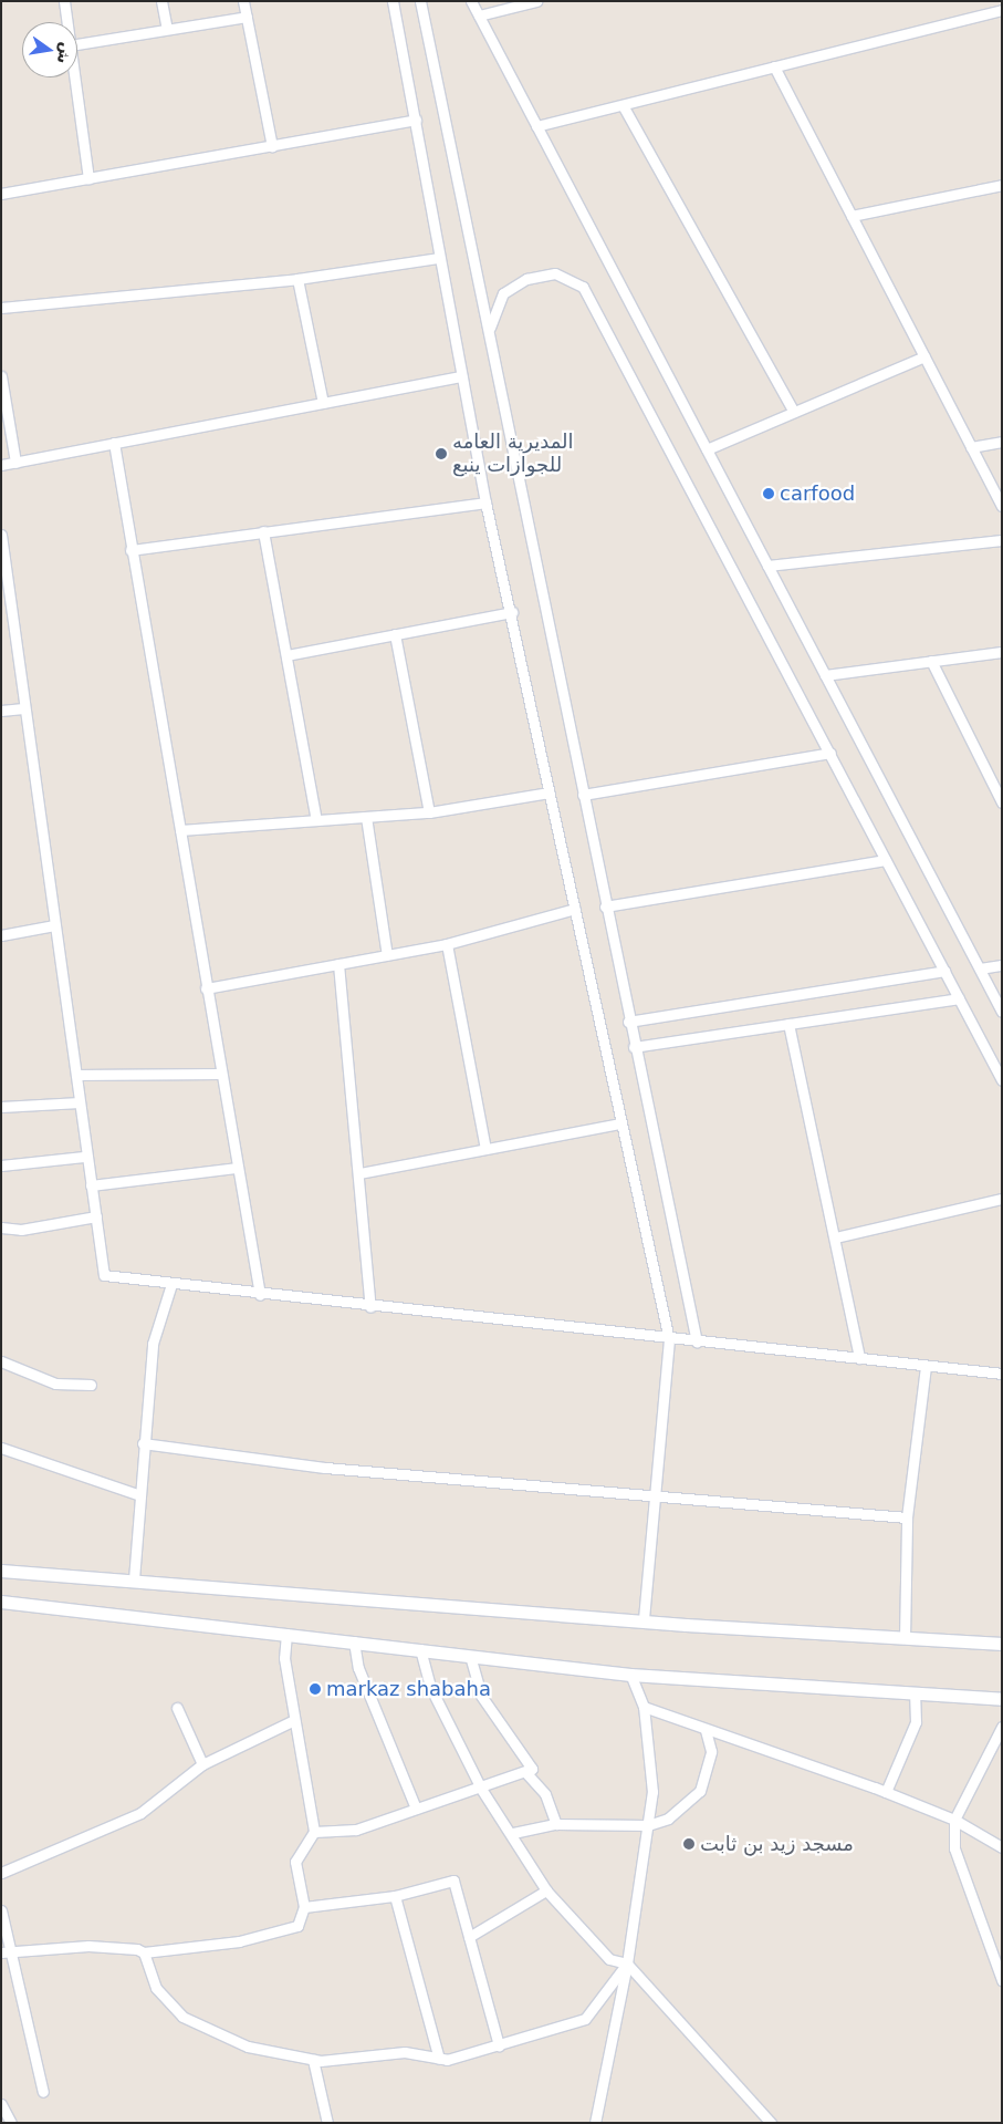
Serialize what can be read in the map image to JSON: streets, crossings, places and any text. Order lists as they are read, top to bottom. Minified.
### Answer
{"places":["المديرية العامه للجوازات ينبع","carfood","markaz shabaha","مسجد زيد بن ثابت"],"north":"right"}
